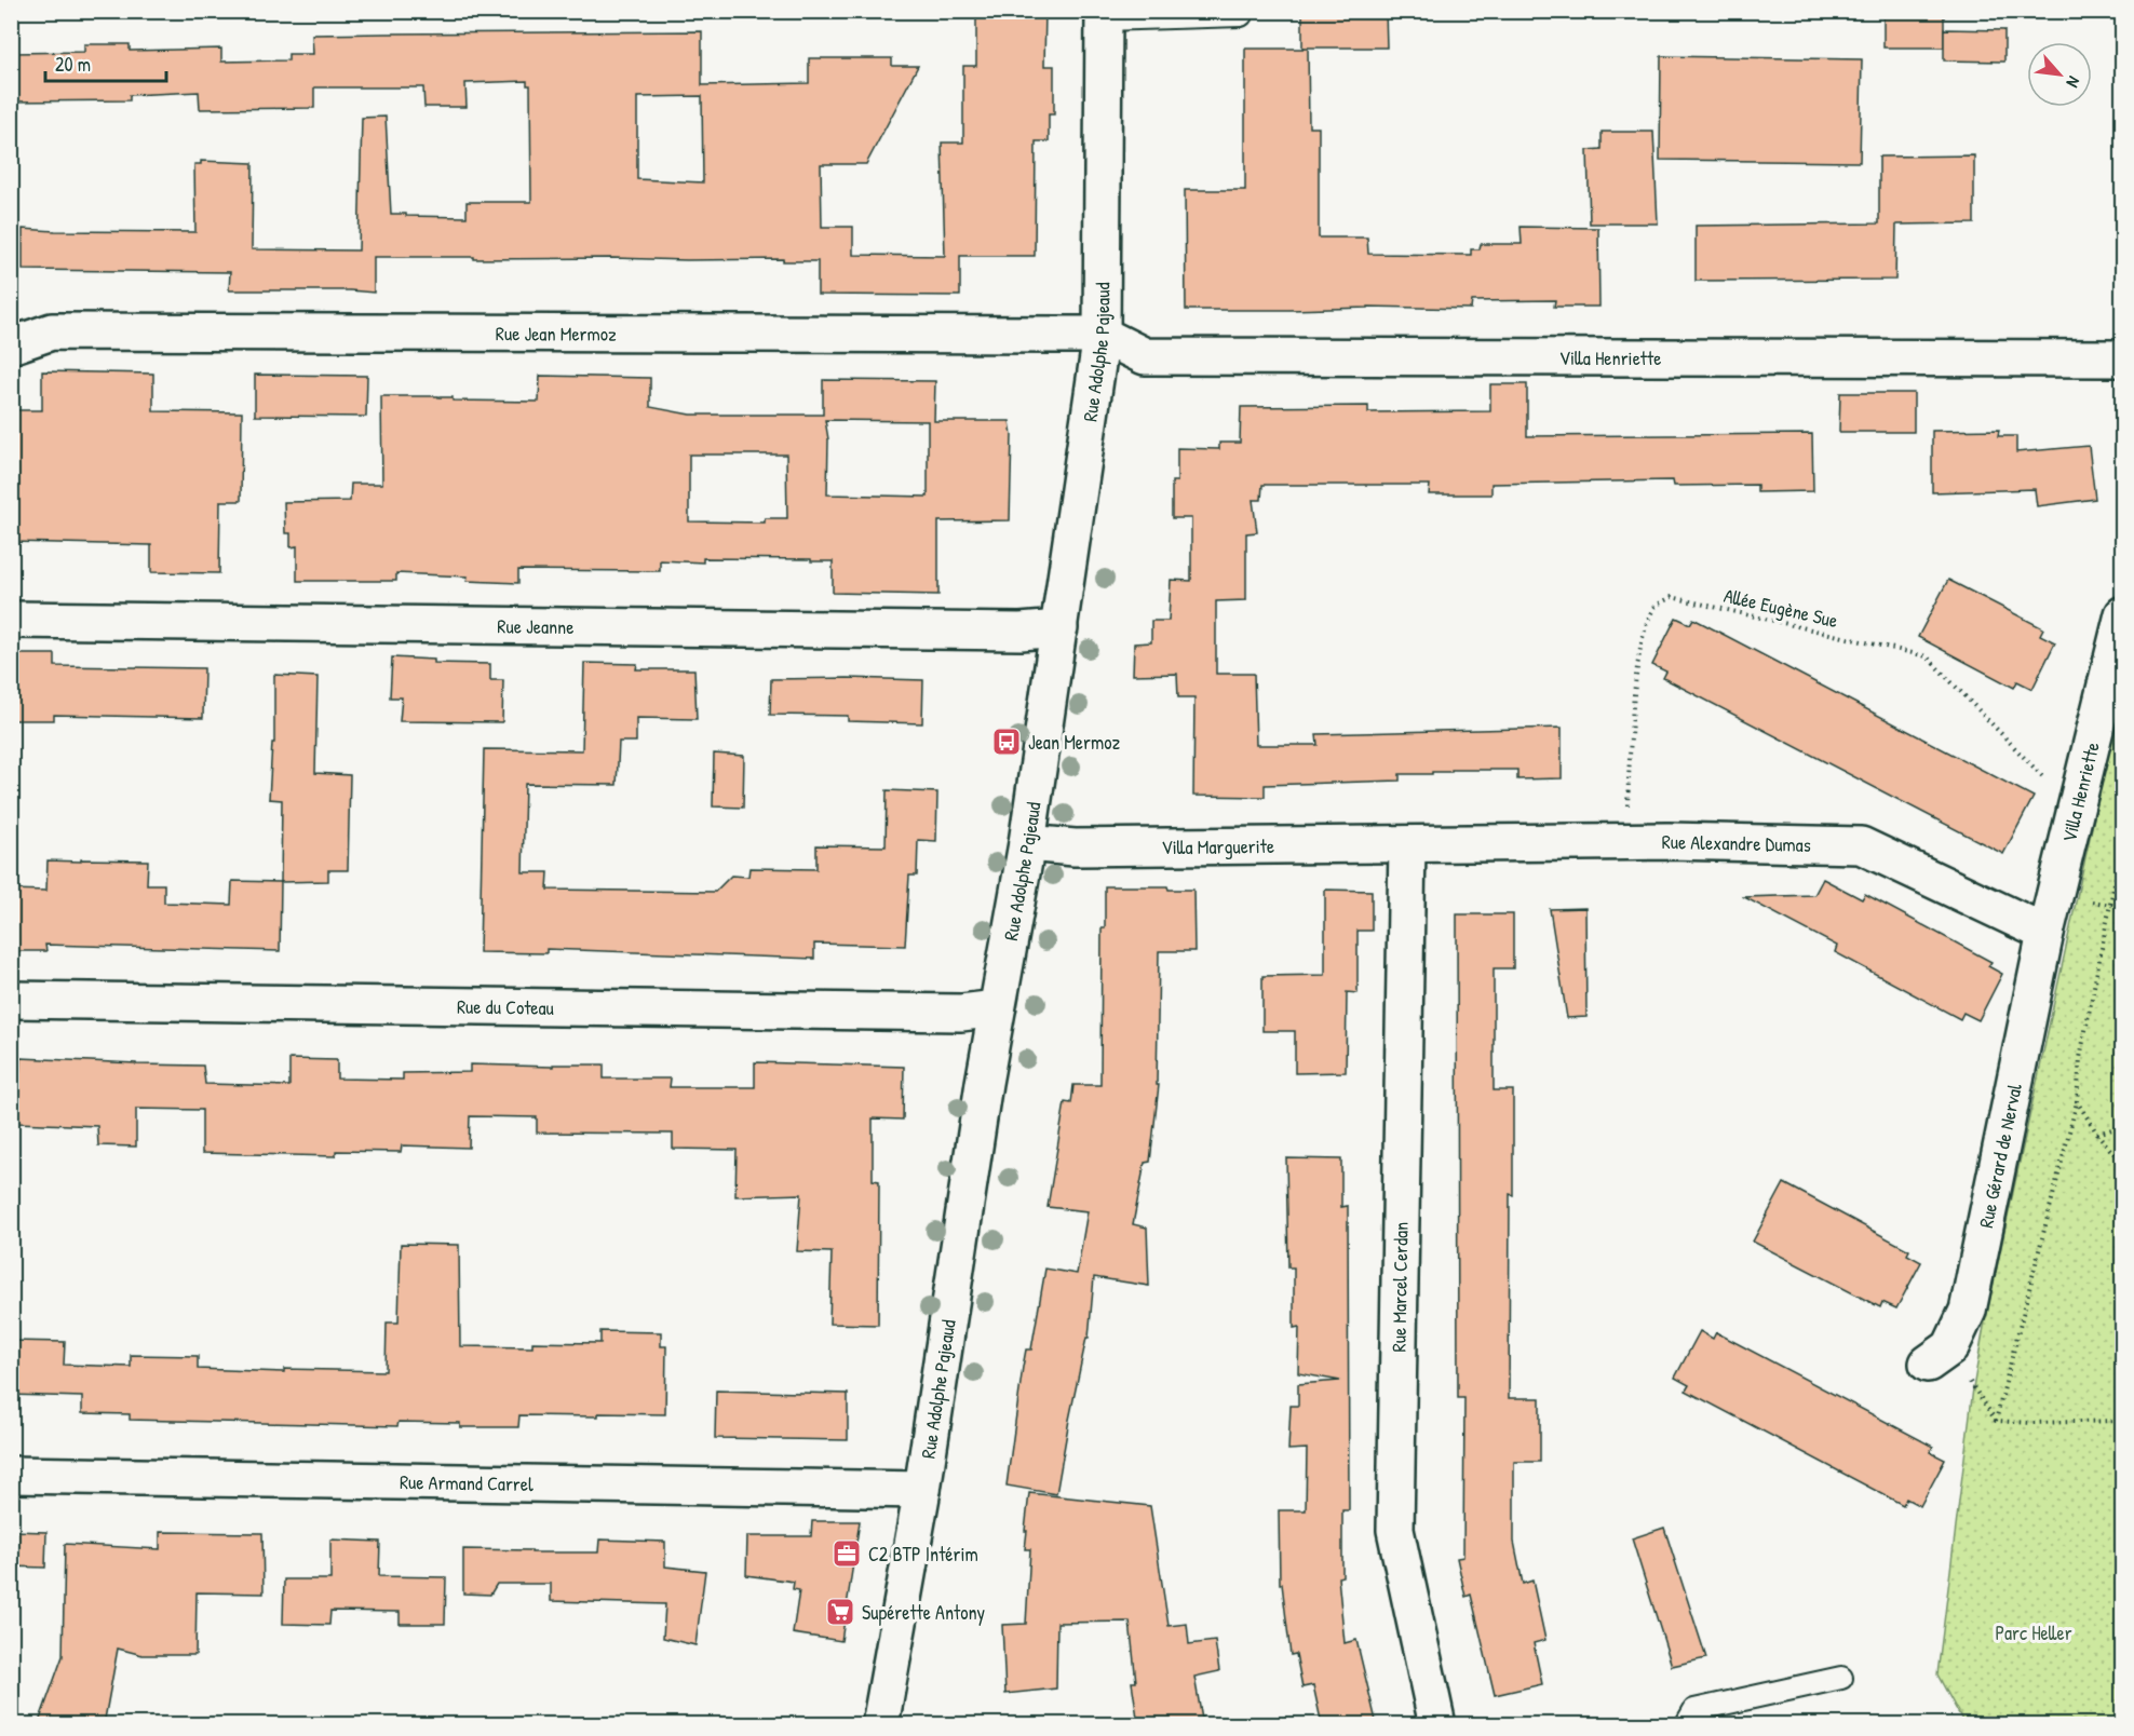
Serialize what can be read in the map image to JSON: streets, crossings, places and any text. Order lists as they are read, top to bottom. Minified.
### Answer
{"streets":{"street":["Rue Jean Mermoz","Rue Adolphe Pajeaud","Villa Henriette","Rue Jeanne","Rue Alexandre Dumas","Villa Marguerite","Rue du Coteau","Rue Gérard de Nerval","Rue Marcel Cerdan","Rue Armand Carrel"],"path":["Allée Eugène Sue"]},"crossings":[["Rue Jean Mermoz","Rue Adolphe Pajeaud"],["Rue Jean Mermoz","Villa Henriette"],["Rue Adolphe Pajeaud","Villa Henriette"],["Rue Adolphe Pajeaud","Rue Jeanne"],["Rue Adolphe Pajeaud","Villa Marguerite"],["Rue Adolphe Pajeaud","Rue du Coteau"],["Rue Adolphe Pajeaud","Rue Armand Carrel"],["Villa Henriette","Allée Eugène Sue"],["Villa Henriette","Rue Alexandre Dumas"],["Villa Henriette","Rue Gérard de Nerval"],["Allée Eugène Sue","Rue Alexandre Dumas"],["Rue Alexandre Dumas","Villa Marguerite"],["Rue Alexandre Dumas","Rue Gérard de Nerval"],["Rue Alexandre Dumas","Rue Marcel Cerdan"],["Villa Marguerite","Rue Marcel Cerdan"]],"parks":["Parc Heller"],"places":{"bus stop":["Jean Mermoz"],"office":["C2 BTP Intérim"],"supermarket":["Supérette Antony"]},"scale_bar":"20 m","north":"bottom right"}
